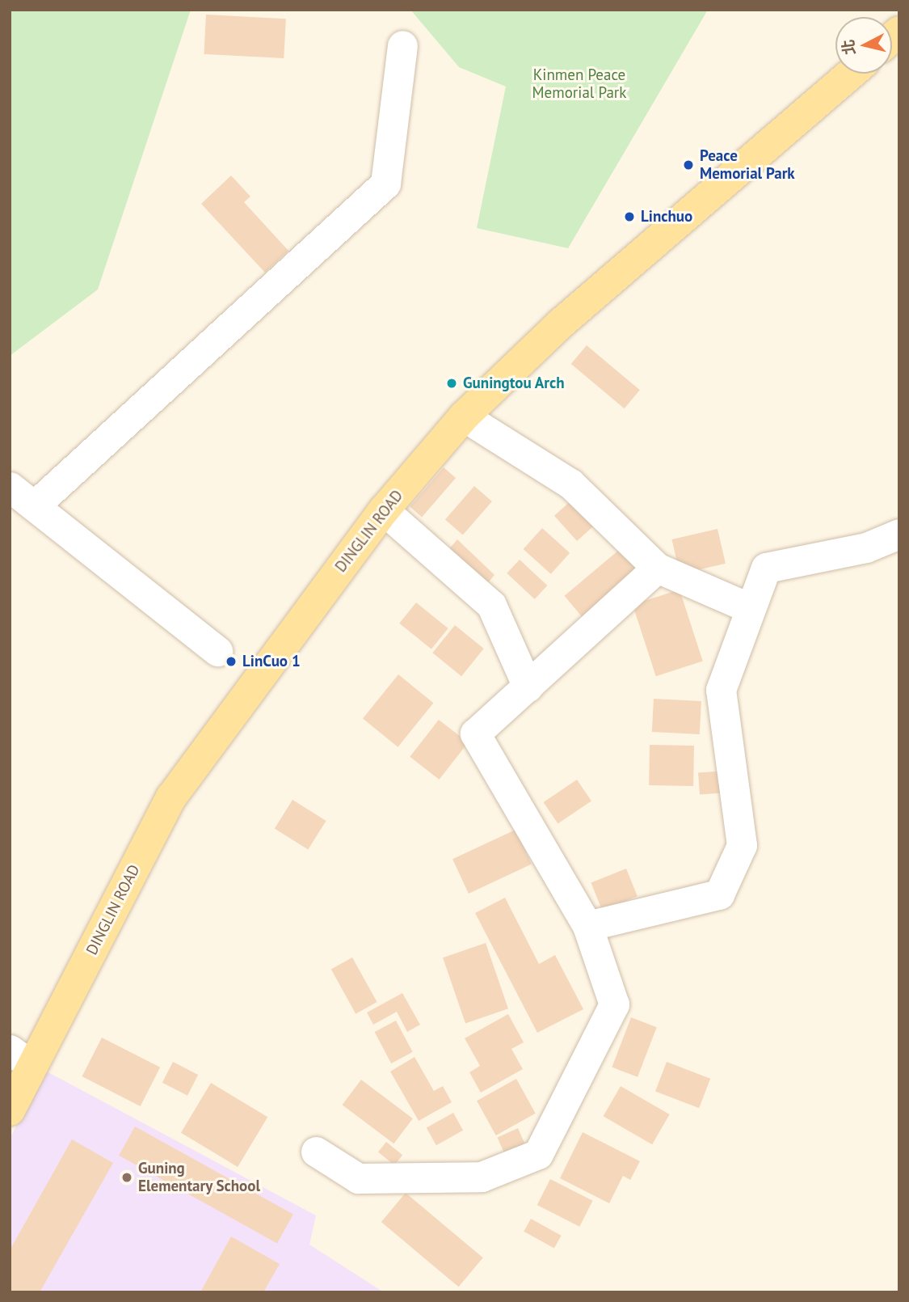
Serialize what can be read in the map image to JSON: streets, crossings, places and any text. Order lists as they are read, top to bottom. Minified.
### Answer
{"streets":{"main road":["DINGLIN ROAD"]},"parks":["Kinmen Peace Memorial Park"],"places":["Peace Memorial Park","Linchuo","Guningtou Arch","LinCuo 1","Guning Elementary School"],"north":"left"}
